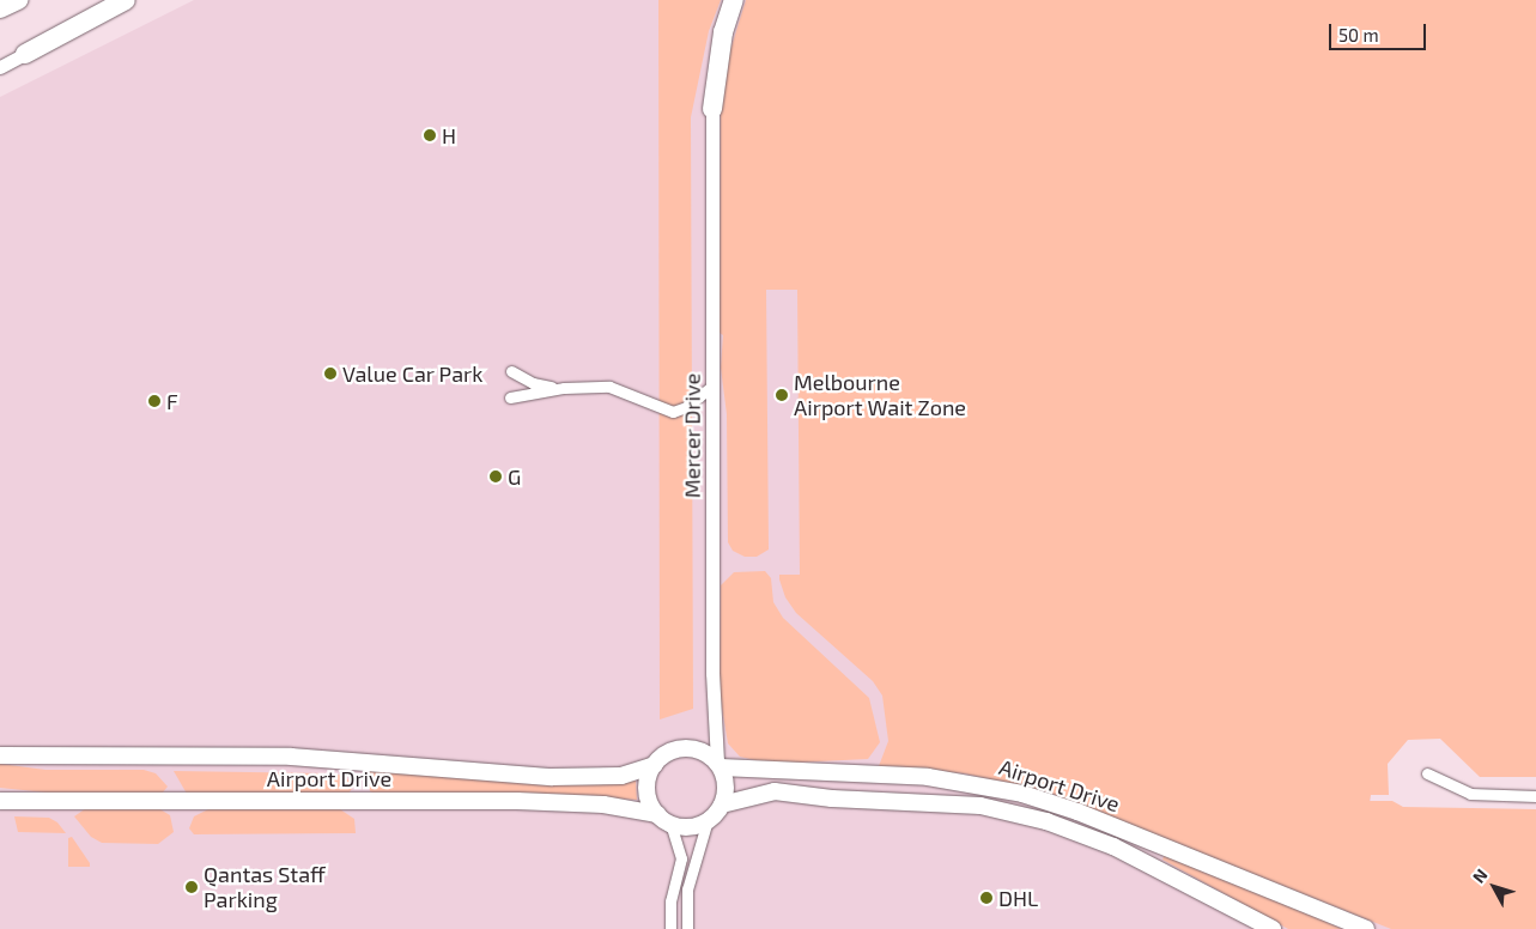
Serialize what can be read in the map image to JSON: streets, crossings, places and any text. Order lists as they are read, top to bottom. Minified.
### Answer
{"streets":{"main road":["Airport Drive"],"street":["Mercer Drive"]},"crossings":[["Mercer Drive","Airport Drive"]],"places":["H","Value Car Park","Melbourne Airport Wait Zone","F","G","Qantas Staff Parking","DHL"],"scale_bar":"50 m","north":"top left"}
